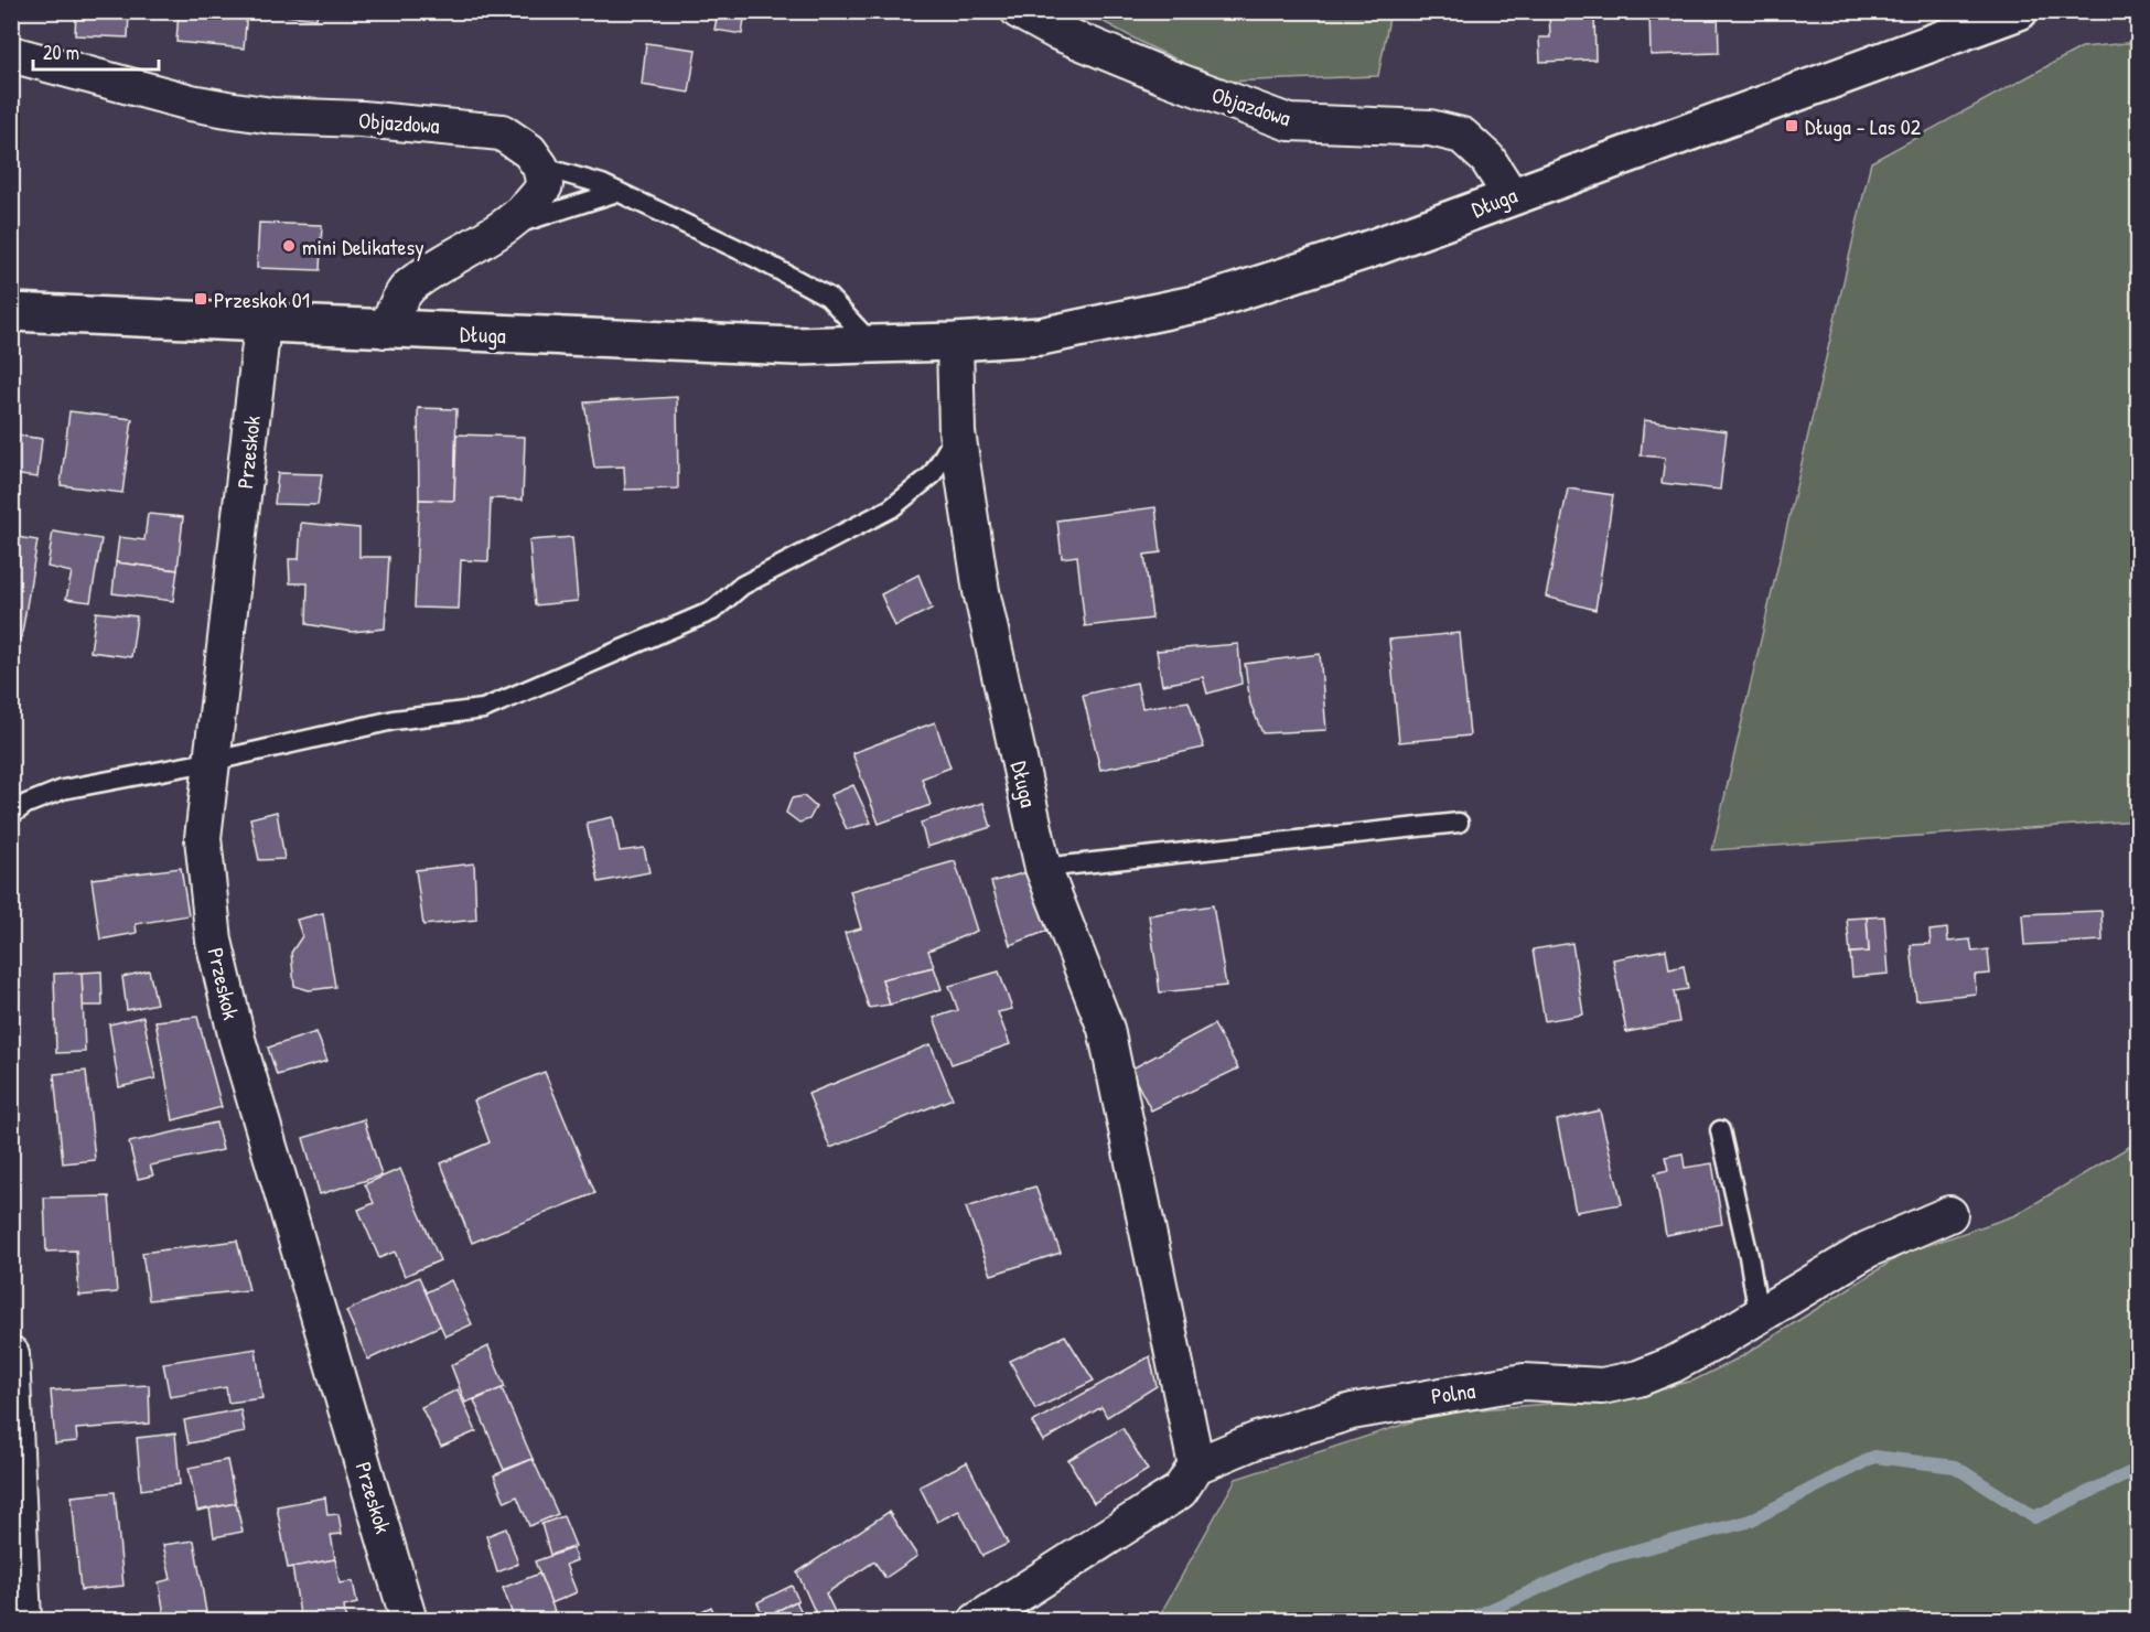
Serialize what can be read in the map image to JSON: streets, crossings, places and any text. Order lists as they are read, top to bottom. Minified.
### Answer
{"streets":{"street":["Objazdowa","Długa","Przeskok","Polna"]},"crossings":[["Objazdowa","Długa"],["Długa","Przeskok"],["Długa","Polna"]],"places":{"transit":["Długa - Las 02","Przeskok 01"],"other":["mini Delikatesy"]},"scale_bar":"20 m"}
